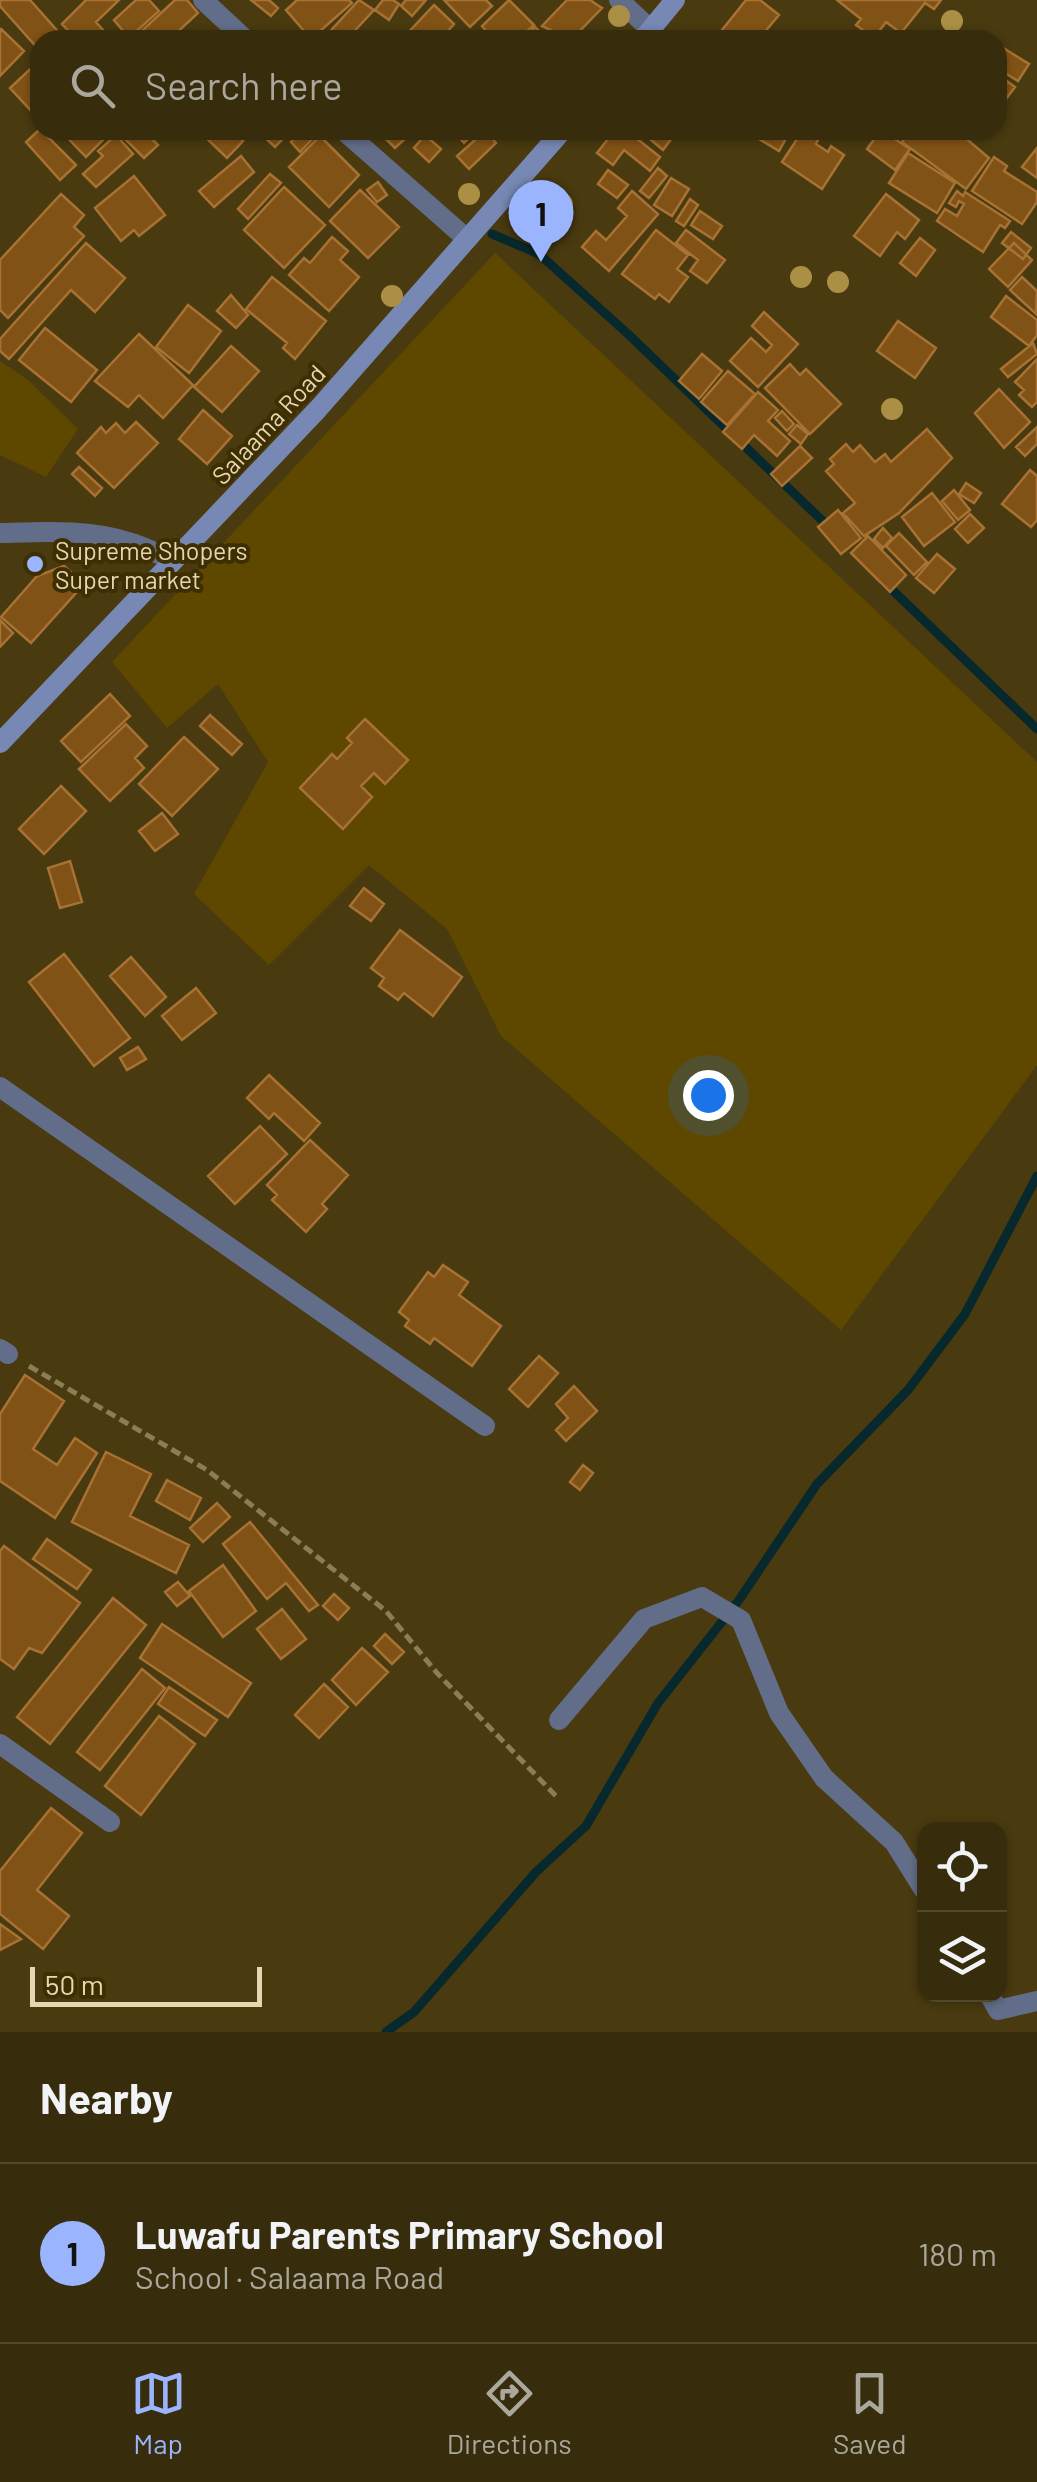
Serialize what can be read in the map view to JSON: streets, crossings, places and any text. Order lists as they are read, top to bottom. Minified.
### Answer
{"streets":{"main road":["Salaama Road"]},"places":["Supreme Shopers Super market"],"scale_bar":"50 m","page":{"search":"Search here","pins":"1","scale":"50 m","heading":"Nearby","list":[{"mark":"1","name":"Luwafu Parents Primary School","note":"School · Salaama Road","value":"180 m"}],"nav":["Map","Directions","Saved"]}}
